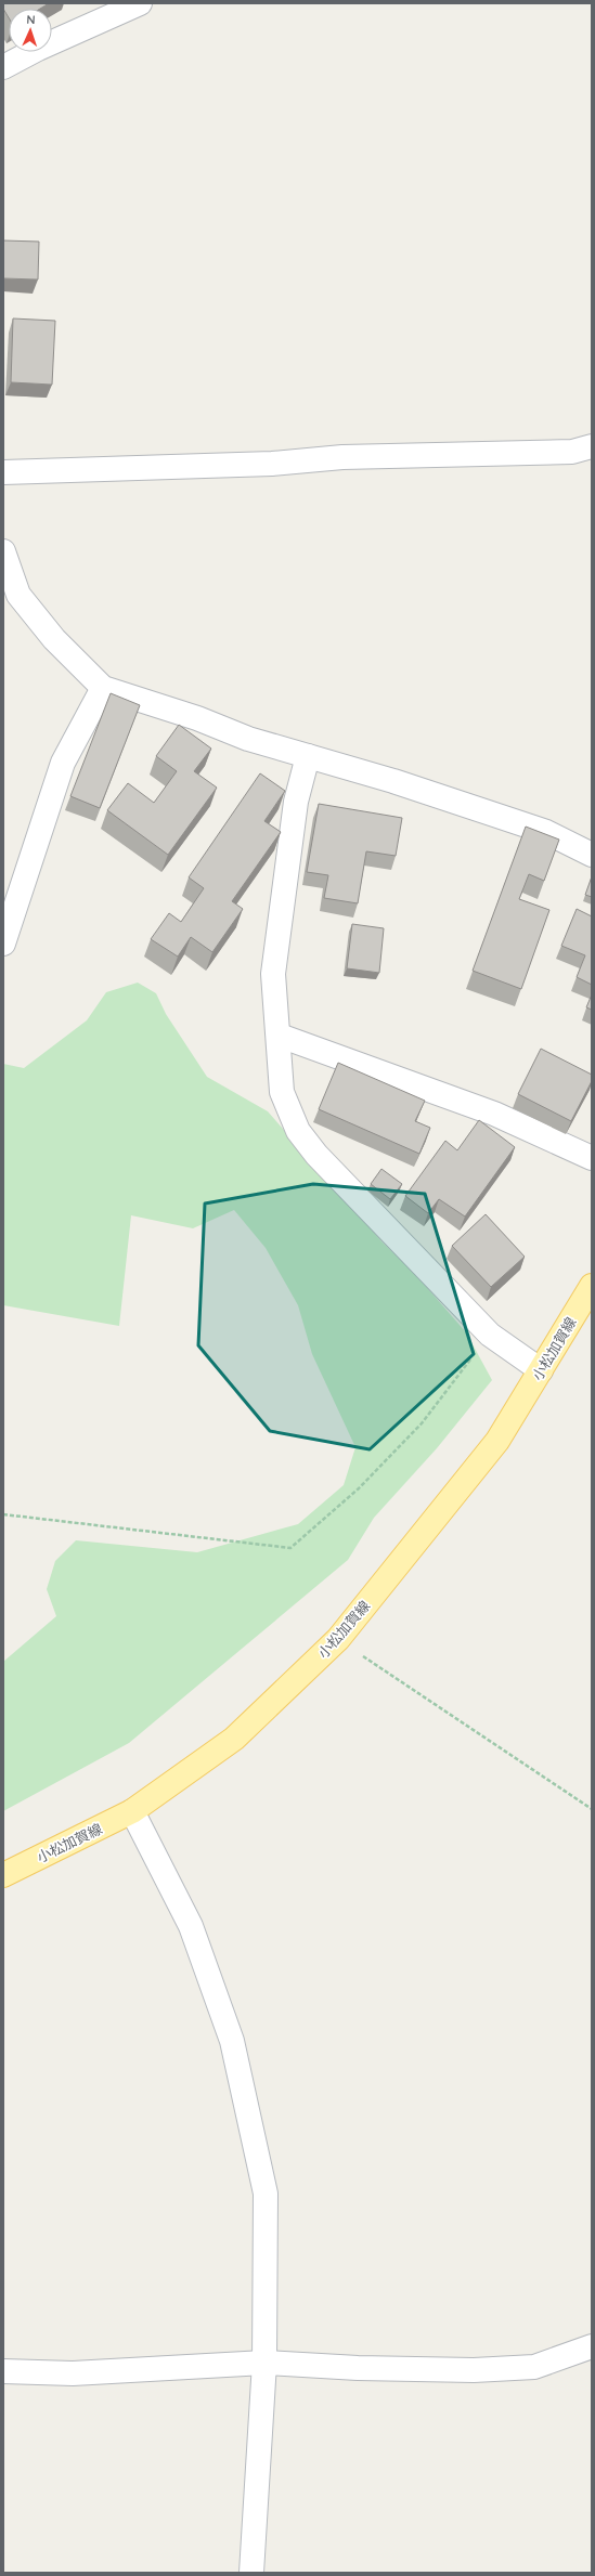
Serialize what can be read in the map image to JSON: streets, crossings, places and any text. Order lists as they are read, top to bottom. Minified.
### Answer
{"streets":{"main road":["小松加賀線"]},"north":"top"}
